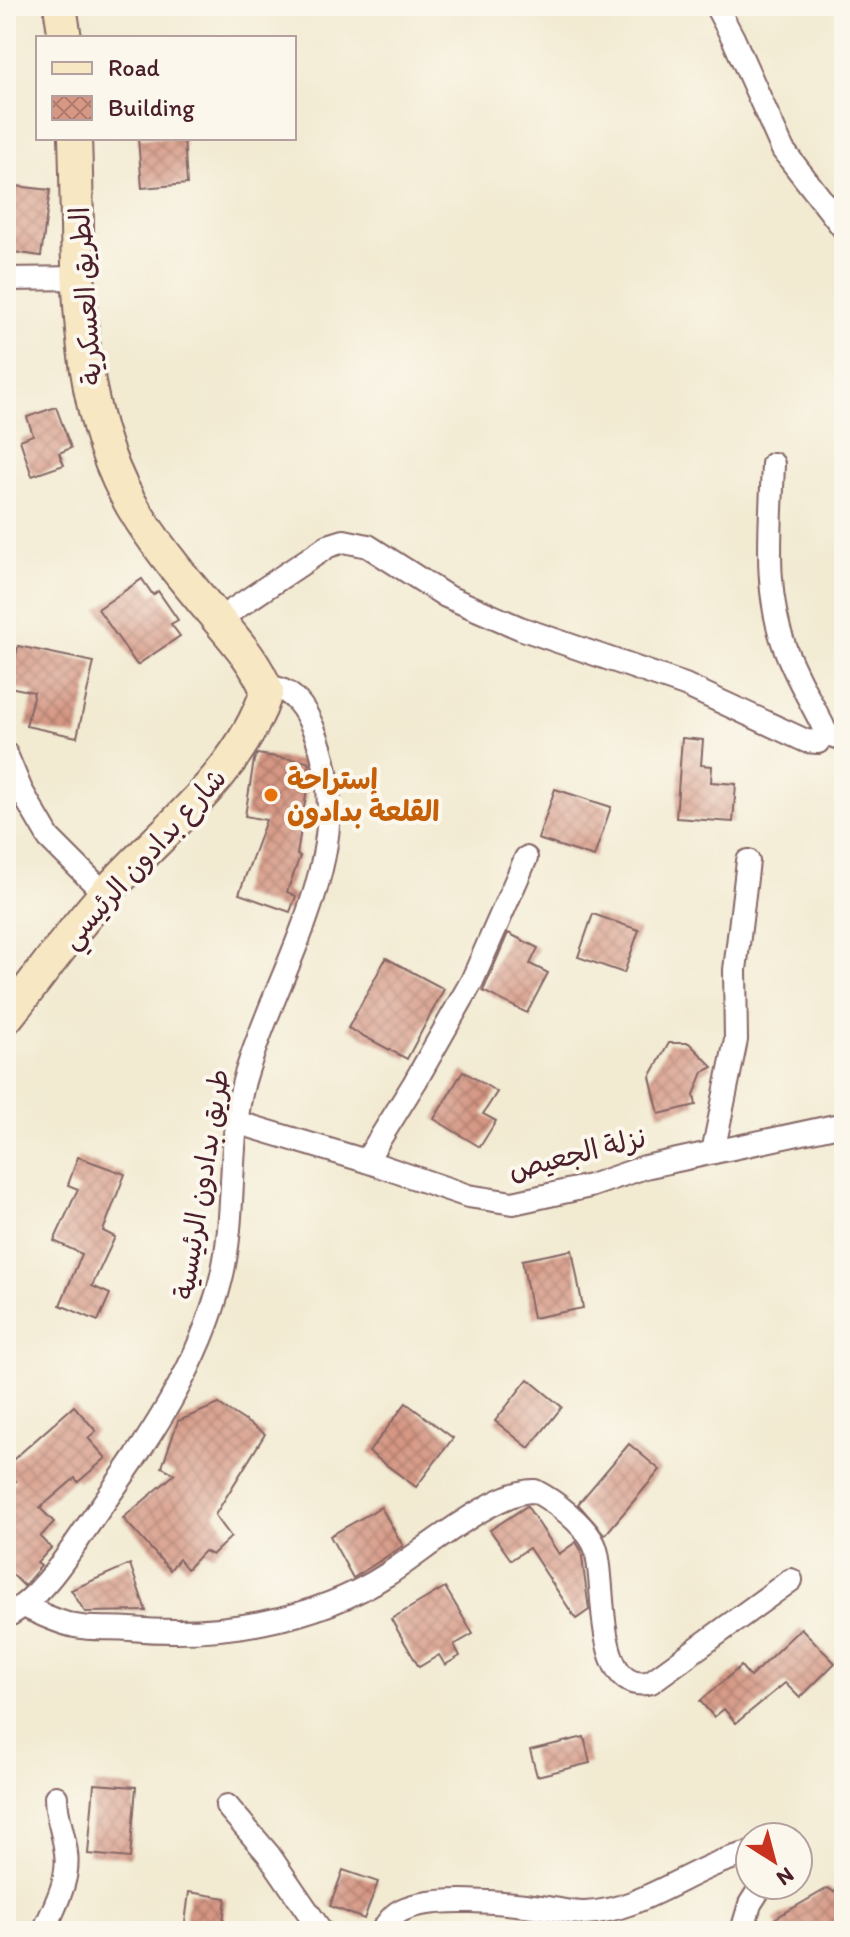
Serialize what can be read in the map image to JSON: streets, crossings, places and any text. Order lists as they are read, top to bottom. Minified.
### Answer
{"streets":{"main road":["الطريق العسكرية","شارع بدادون الرئيسي"],"street":["نزلة الجعيص","طريق بدادون الرئيسية"]},"crossings":[["الطريق العسكرية","شارع بدادون الرئيسي"],["الطريق العسكرية","طريق بدادون الرئيسية"],["شارع بدادون الرئيسي","طريق بدادون الرئيسية"],["نزلة الجعيص","طريق بدادون الرئيسية"]],"places":["إستراحة القلعة بدادون"],"legend":["Road","Building"],"north":"bottom right"}
